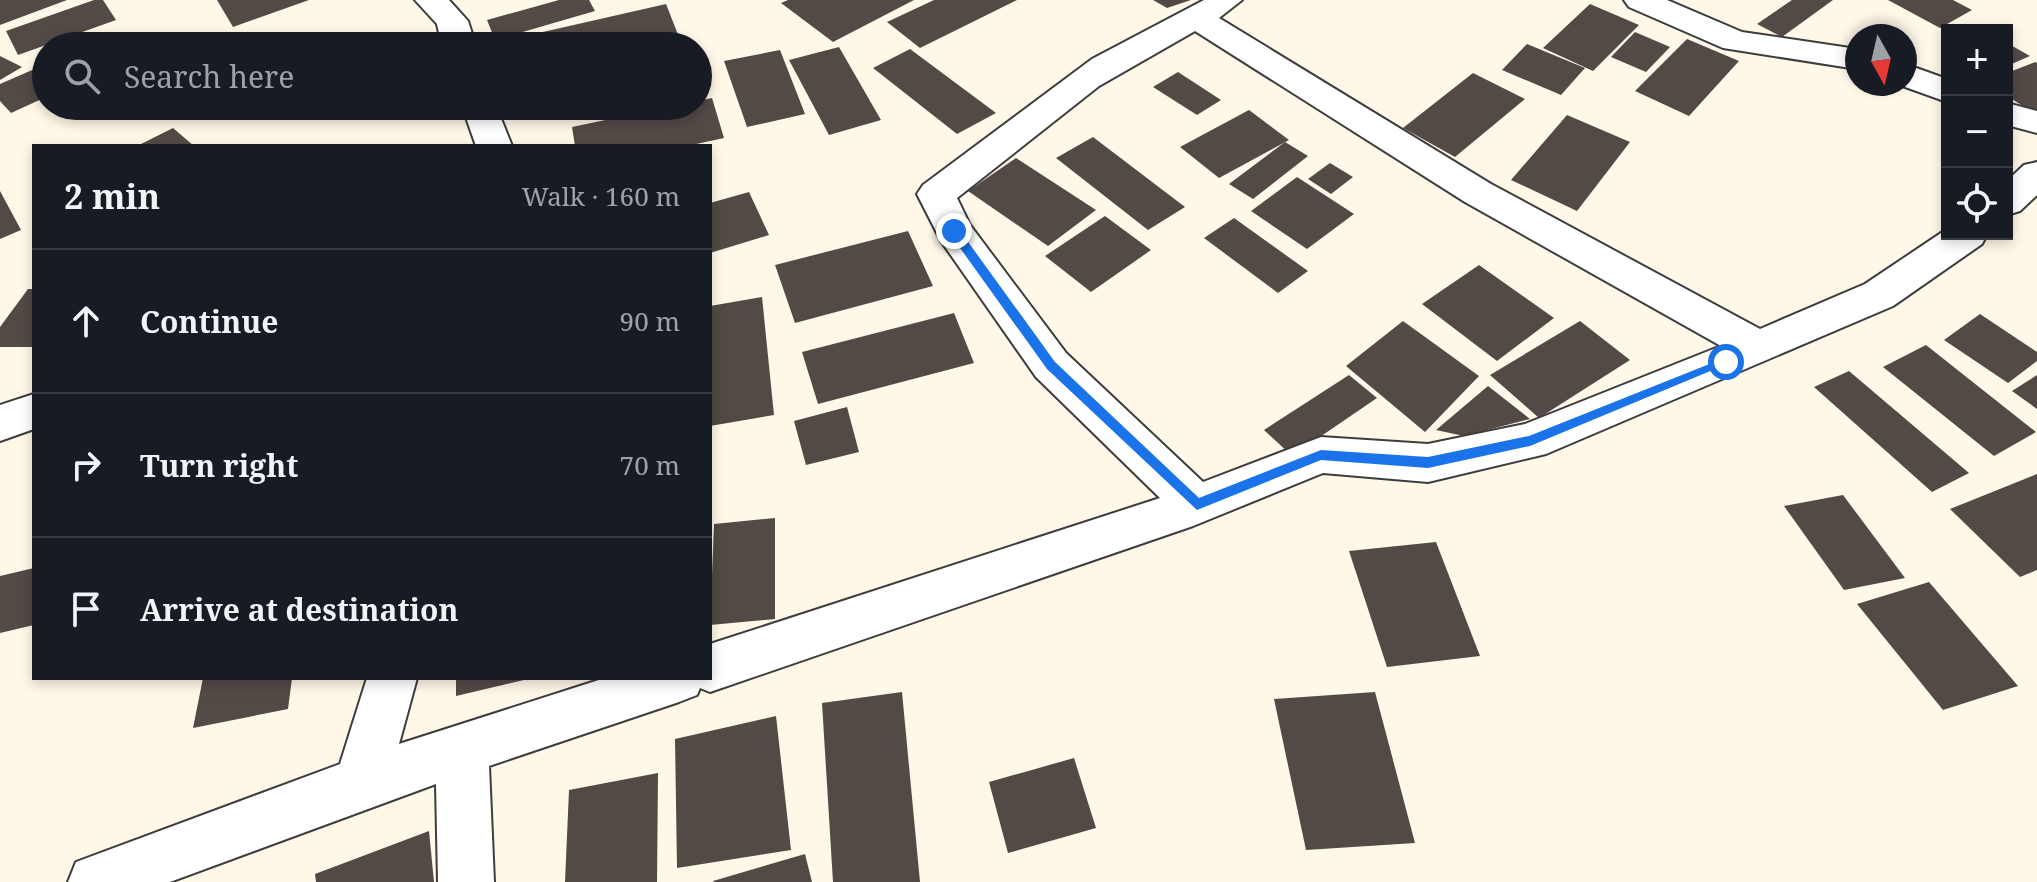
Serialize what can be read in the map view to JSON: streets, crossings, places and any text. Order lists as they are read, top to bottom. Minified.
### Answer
{"north":"bottom","page":{"map_buttons":["+","−"],"search":"Search here","heading":["2 min","Walk · 160 m"],"list":[["Continue","90 m"],["Turn right","70 m"],"Arrive at destination"]}}
